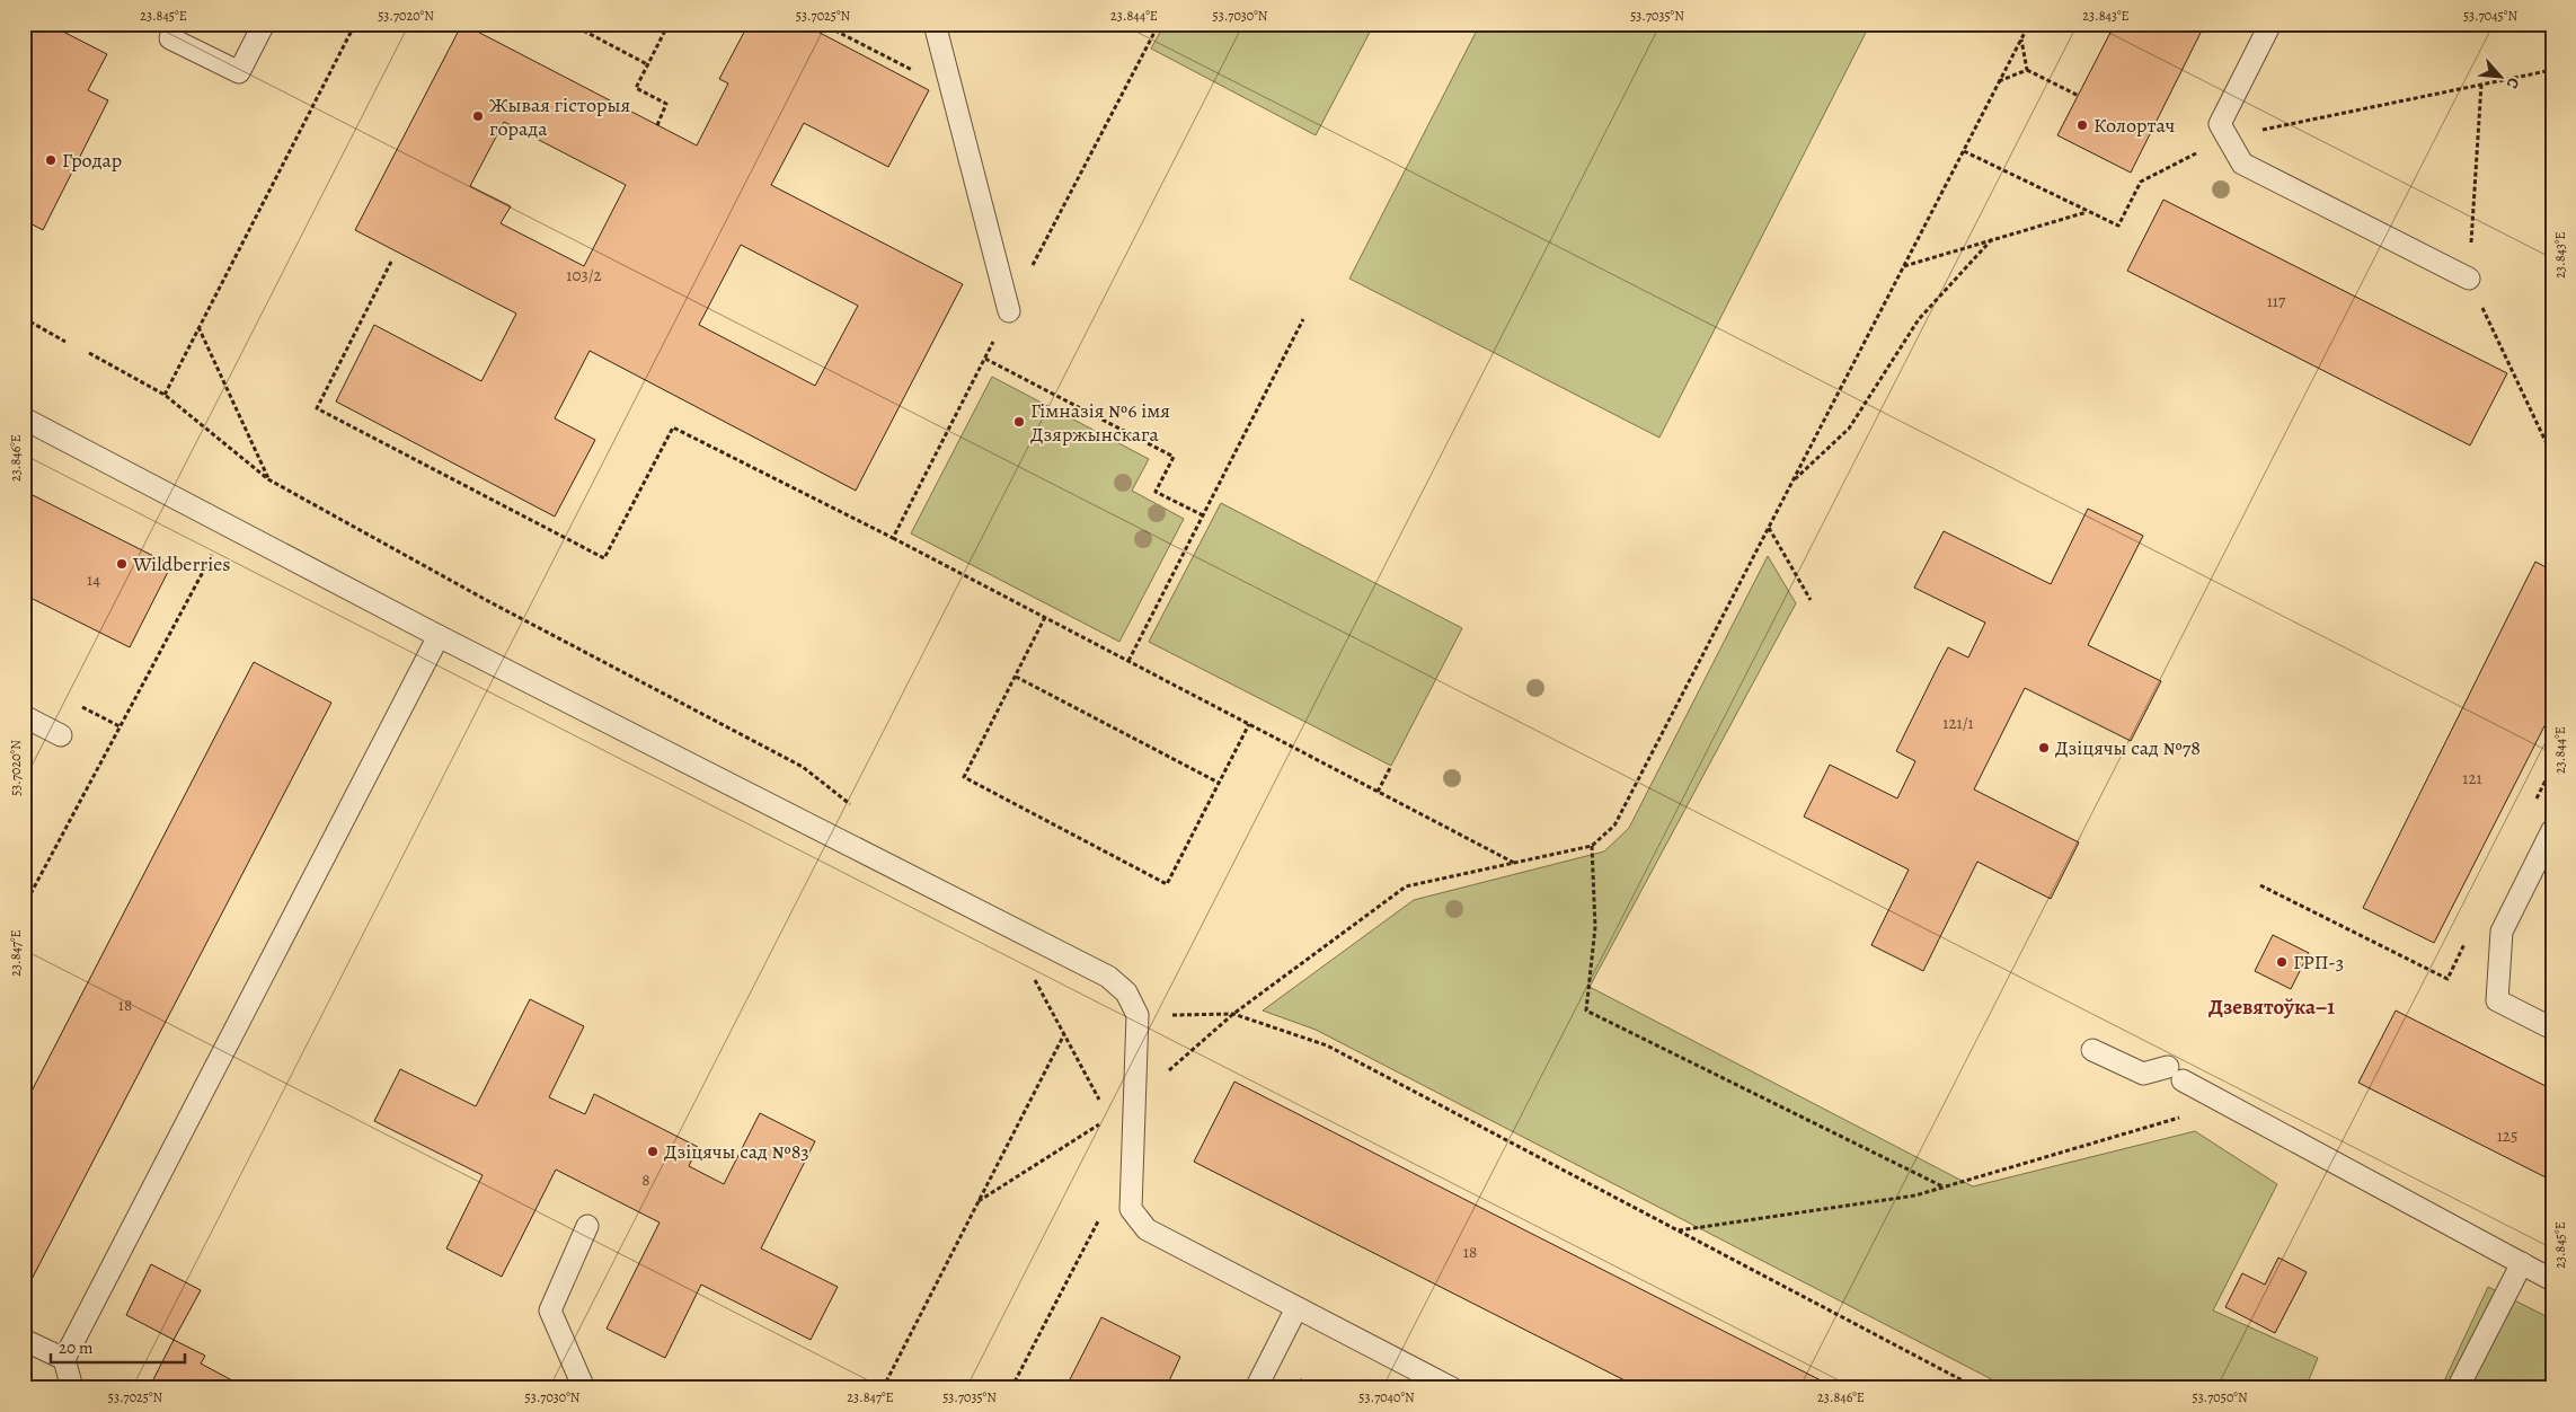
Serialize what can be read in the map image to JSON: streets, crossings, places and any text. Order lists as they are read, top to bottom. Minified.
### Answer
{"districts":["Дзевятоўка–1"],"places":["Жывая гісторыя горада","Колортач","Гродар","Гімназія №6 імя Дзяржынскага","Wildberries","Дзіцячы сад №78","ГРП-3","Дзіцячы сад №83"],"house_numbers":["103/2","117","14","121/1","121","18","125","8","18"],"scale_bar":"20 m","north":"bottom right","coordinates":["23.845°E","53.7020°N","53.7025°N","23.844°E","53.7030°N","53.7035°N","23.843°E","53.7045°N","23.846°E","23.847°E","53.7040°N","53.7050°N"]}
